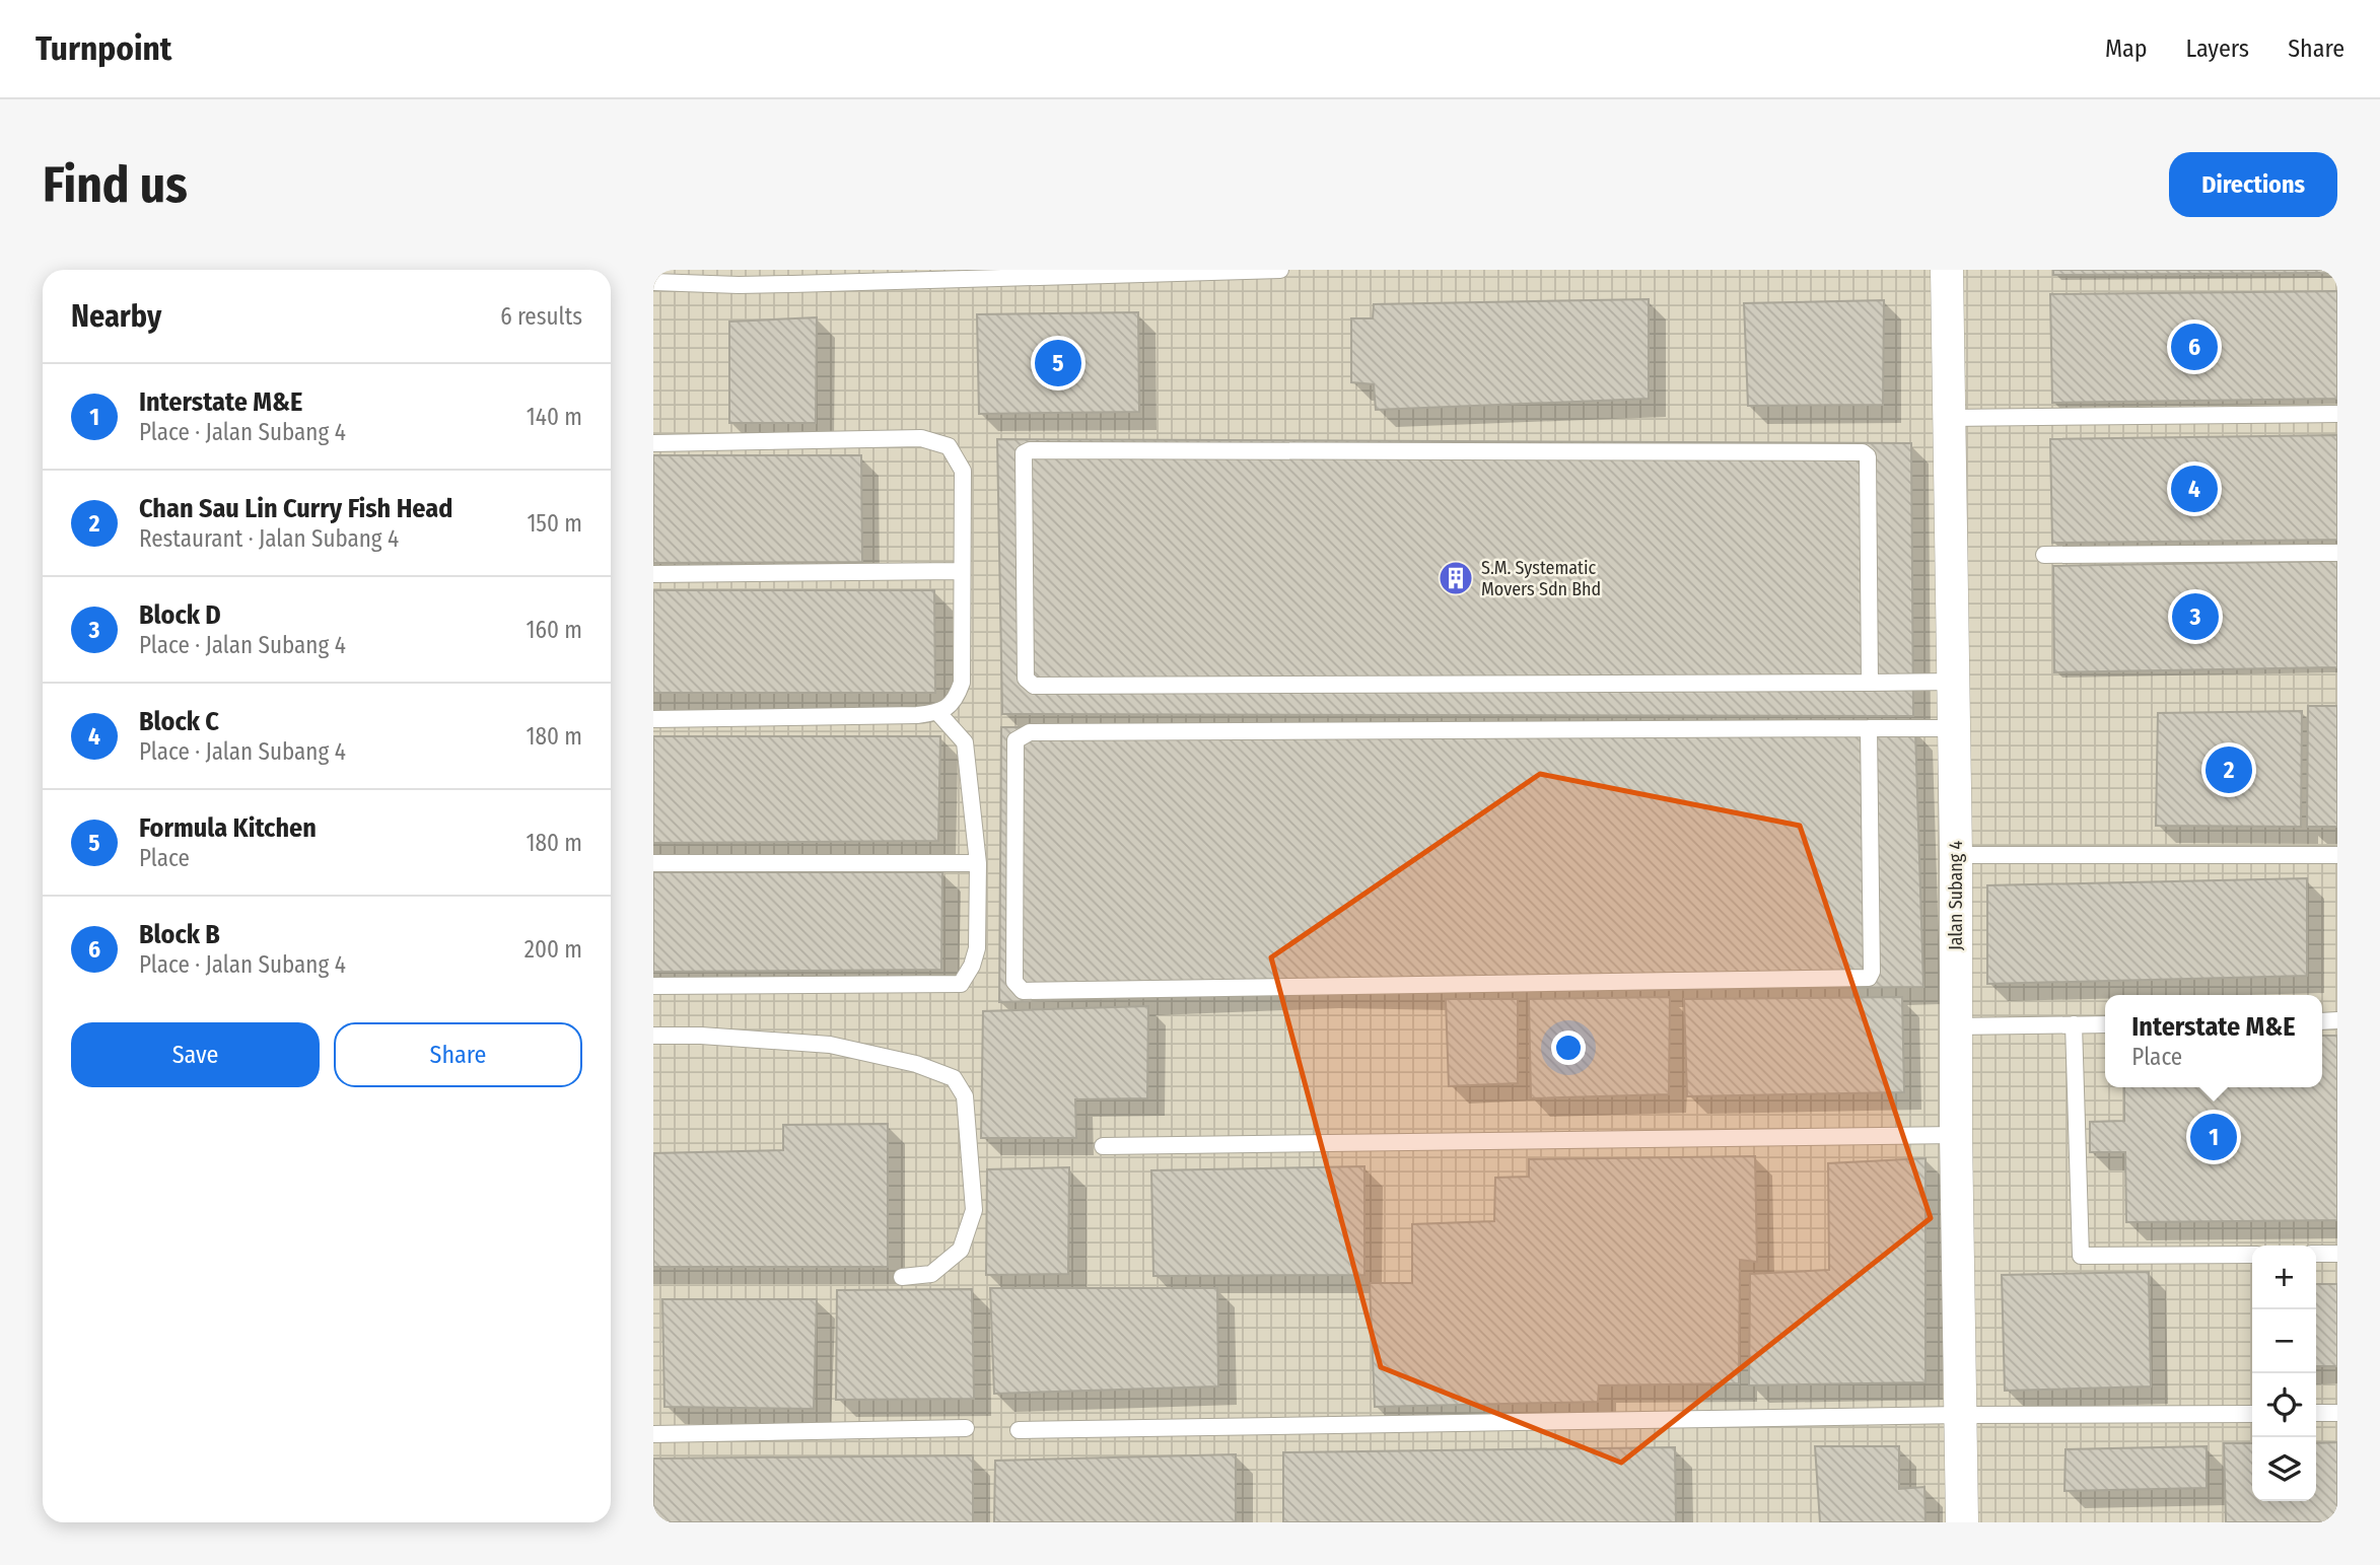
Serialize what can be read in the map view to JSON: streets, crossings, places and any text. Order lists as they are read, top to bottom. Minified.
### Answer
{"streets":{"street":["Jalan Subang 4"]},"places":{"building":["S.M. Systematic Movers Sdn Bhd"]},"page":{"header":"Turnpoint","nav":["Map","Layers","Share"],"buttons":["Directions",["Save","Share"]],"title":"Find us","heading":["Nearby","6 results"],"pins":["6","5","4","3","2","1"],"list":[{"mark":"1","name":"Interstate M&E","note":"Place · Jalan Subang 4","value":"140 m"},{"mark":"2","name":"Chan Sau Lin Curry Fish Head","note":"Restaurant · Jalan Subang 4","value":"150 m"},{"mark":"3","name":"Block D","note":"Place · Jalan Subang 4","value":"160 m"},{"mark":"4","name":"Block C","note":"Place · Jalan Subang 4","value":"180 m"},{"mark":"5","name":"Formula Kitchen","note":"Place","value":"180 m"},{"mark":"6","name":"Block B","note":"Place · Jalan Subang 4","value":"200 m"}],"popup":["Interstate M&E","Place"],"map_buttons":["+","−"]}}
